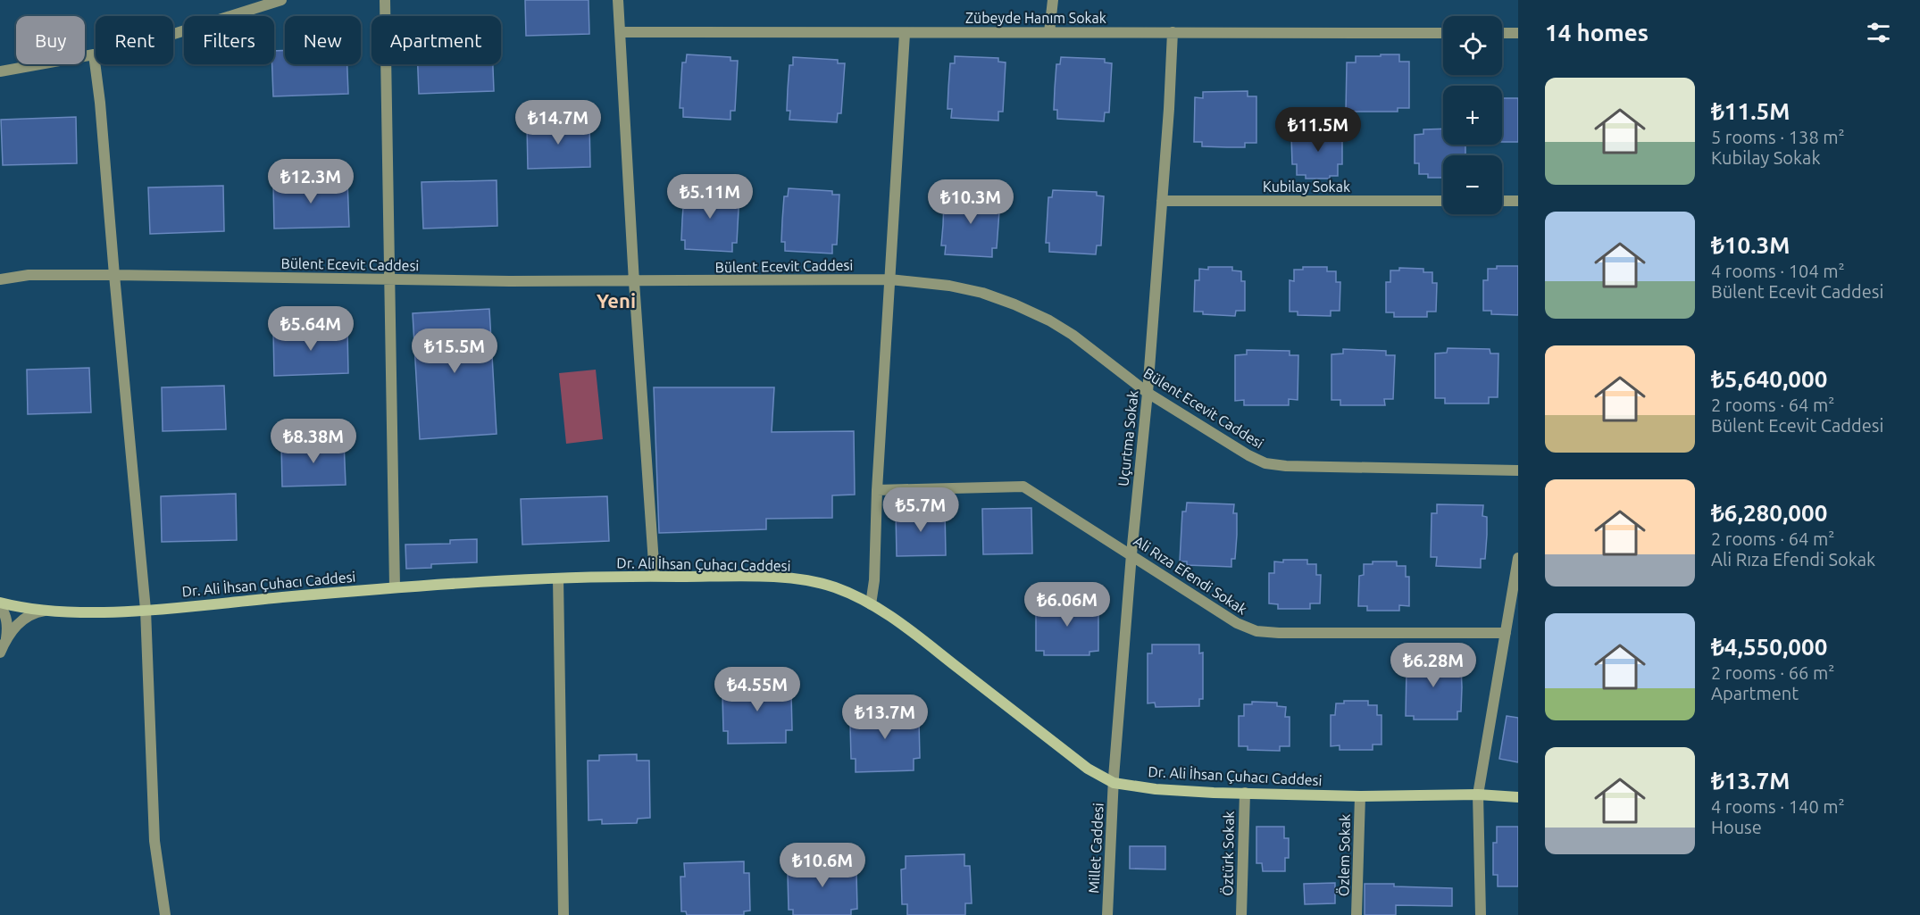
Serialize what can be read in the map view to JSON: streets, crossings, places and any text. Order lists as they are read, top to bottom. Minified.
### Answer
{"streets":{"street":["Zübeyde Hanım Sokak","Kubilay Sokak","Bülent Ecevit Caddesi","Uçurtma Sokak","Dr. Ali İhsan Çuhacı Caddesi","Ali Rıza Efendi Sokak","Millet Caddesi","Öztürk Sokak","Özlem Sokak"]},"crossings":[["Zübeyde Hanım Sokak","Uçurtma Sokak"],["Kubilay Sokak","Uçurtma Sokak"],["Bülent Ecevit Caddesi","Uçurtma Sokak"],["Uçurtma Sokak","Dr. Ali İhsan Çuhacı Caddesi"],["Uçurtma Sokak","Ali Rıza Efendi Sokak"],["Uçurtma Sokak","Millet Caddesi"],["Dr. Ali İhsan Çuhacı Caddesi","Millet Caddesi"],["Dr. Ali İhsan Çuhacı Caddesi","Öztürk Sokak"],["Dr. Ali İhsan Çuhacı Caddesi","Özlem Sokak"]],"districts":["Yeni"],"page":{"heading":"14 homes","map_buttons":["+","−"],"chip":["Buy","Rent","Filters","New","Apartment"],"list":[{"name":"₺11.5M","note":"5 rooms · 138 m² · Kubilay Sokak"},{"name":"₺10.3M","note":"4 rooms · 104 m² · Bülent Ecevit Caddesi"},{"name":"₺5,640,000","note":"2 rooms · 64 m² · Bülent Ecevit Caddesi"},{"name":"₺6,280,000","note":"2 rooms · 64 m² · Ali Rıza Efendi Sokak"},{"name":"₺4,550,000","note":"2 rooms · 66 m² · Apartment"},{"name":"₺13.7M","note":"4 rooms · 140 m² · House"}],"price":["₺14.7M","₺11.5M","₺12.3M","₺5.11M","₺10.3M","₺5.64M","₺15.5M","₺8.38M","₺5.7M","₺6.06M","₺6.28M","₺4.55M","₺13.7M","₺10.6M"]}}
